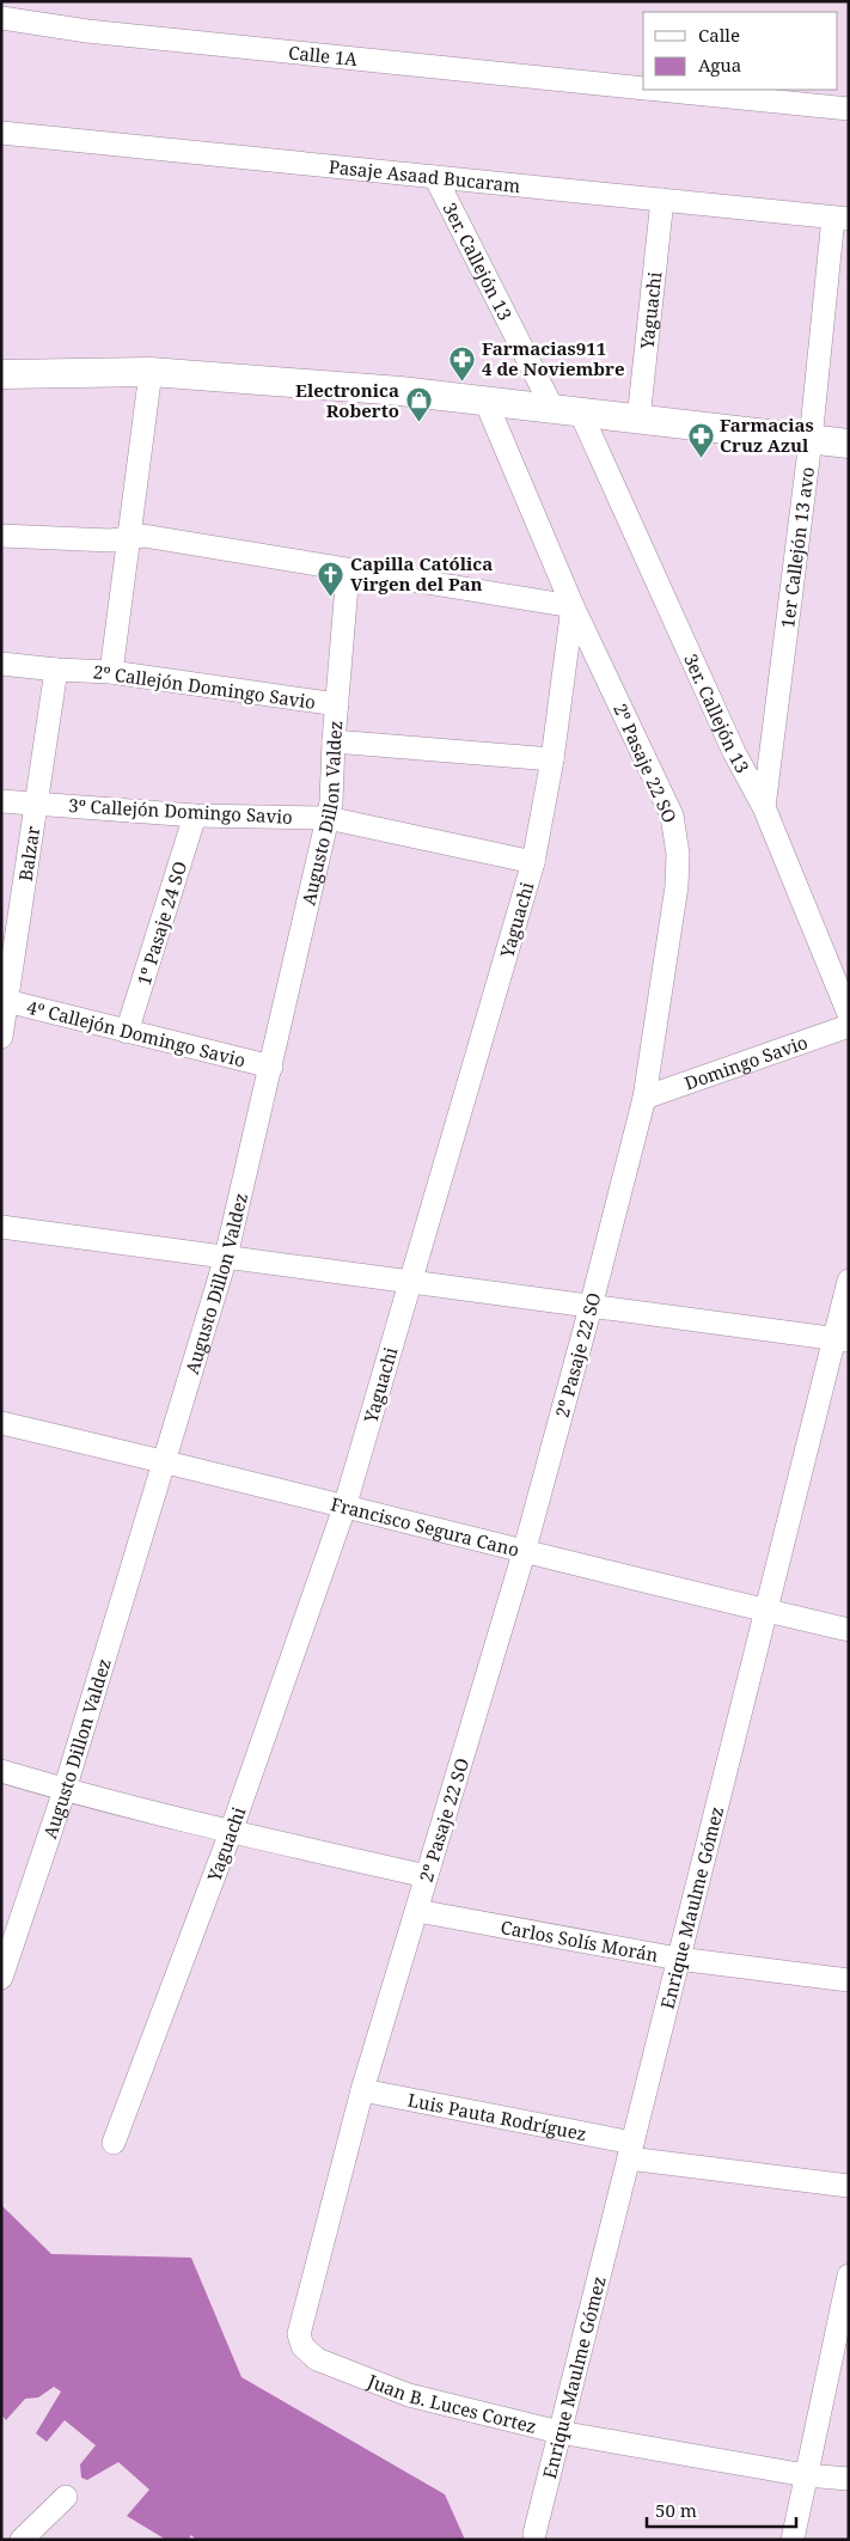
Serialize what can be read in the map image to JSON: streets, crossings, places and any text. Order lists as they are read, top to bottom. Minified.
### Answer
{"streets":{"street":["Calle 1A","Pasaje Asaad Bucaram","3er. Callejón 13","Yaguachi","1er Callejón 13 avo","2º Callejón Domingo Savio","2º Pasaje 22 SO","3º Callejón Domingo Savio","Augusto Dillon Valdez","Balzar","1º Pasaje 24 SO","4º Callejón Domingo Savio","Domingo Savio","Francisco Segura Cano","Enrique Maulme Gómez","Carlos Solís Morán","Luis Pauta Rodríguez","Juan B. Luces Cortez"]},"crossings":[["Pasaje Asaad Bucaram","3er. Callejón 13"],["Pasaje Asaad Bucaram","Yaguachi"],["Pasaje Asaad Bucaram","1er Callejón 13 avo"],["3er. Callejón 13","1er Callejón 13 avo"],["Yaguachi","2º Pasaje 22 SO"],["Yaguachi","3º Callejón Domingo Savio"],["Yaguachi","Francisco Segura Cano"],["2º Callejón Domingo Savio","Augusto Dillon Valdez"],["2º Callejón Domingo Savio","Balzar"],["2º Pasaje 22 SO","Domingo Savio"],["2º Pasaje 22 SO","Francisco Segura Cano"],["2º Pasaje 22 SO","Carlos Solís Morán"],["2º Pasaje 22 SO","Luis Pauta Rodríguez"],["2º Pasaje 22 SO","Juan B. Luces Cortez"],["3º Callejón Domingo Savio","Augusto Dillon Valdez"],["3º Callejón Domingo Savio","Balzar"],["3º Callejón Domingo Savio","1º Pasaje 24 SO"],["Augusto Dillon Valdez","4º Callejón Domingo Savio"],["Augusto Dillon Valdez","Francisco Segura Cano"],["Balzar","4º Callejón Domingo Savio"],["1º Pasaje 24 SO","4º Callejón Domingo Savio"],["Francisco Segura Cano","Enrique Maulme Gómez"],["Enrique Maulme Gómez","Carlos Solís Morán"],["Enrique Maulme Gómez","Luis Pauta Rodríguez"],["Enrique Maulme Gómez","Juan B. Luces Cortez"]],"places":{"pharmacy":["Farmacias911 4 de Noviembre","Farmacias Cruz Azul"],"shop":["Electronica Roberto"],"church":["Capilla Católica Virgen del Pan"]},"legend":["Calle","Agua"],"scale_bar":"50 m"}
